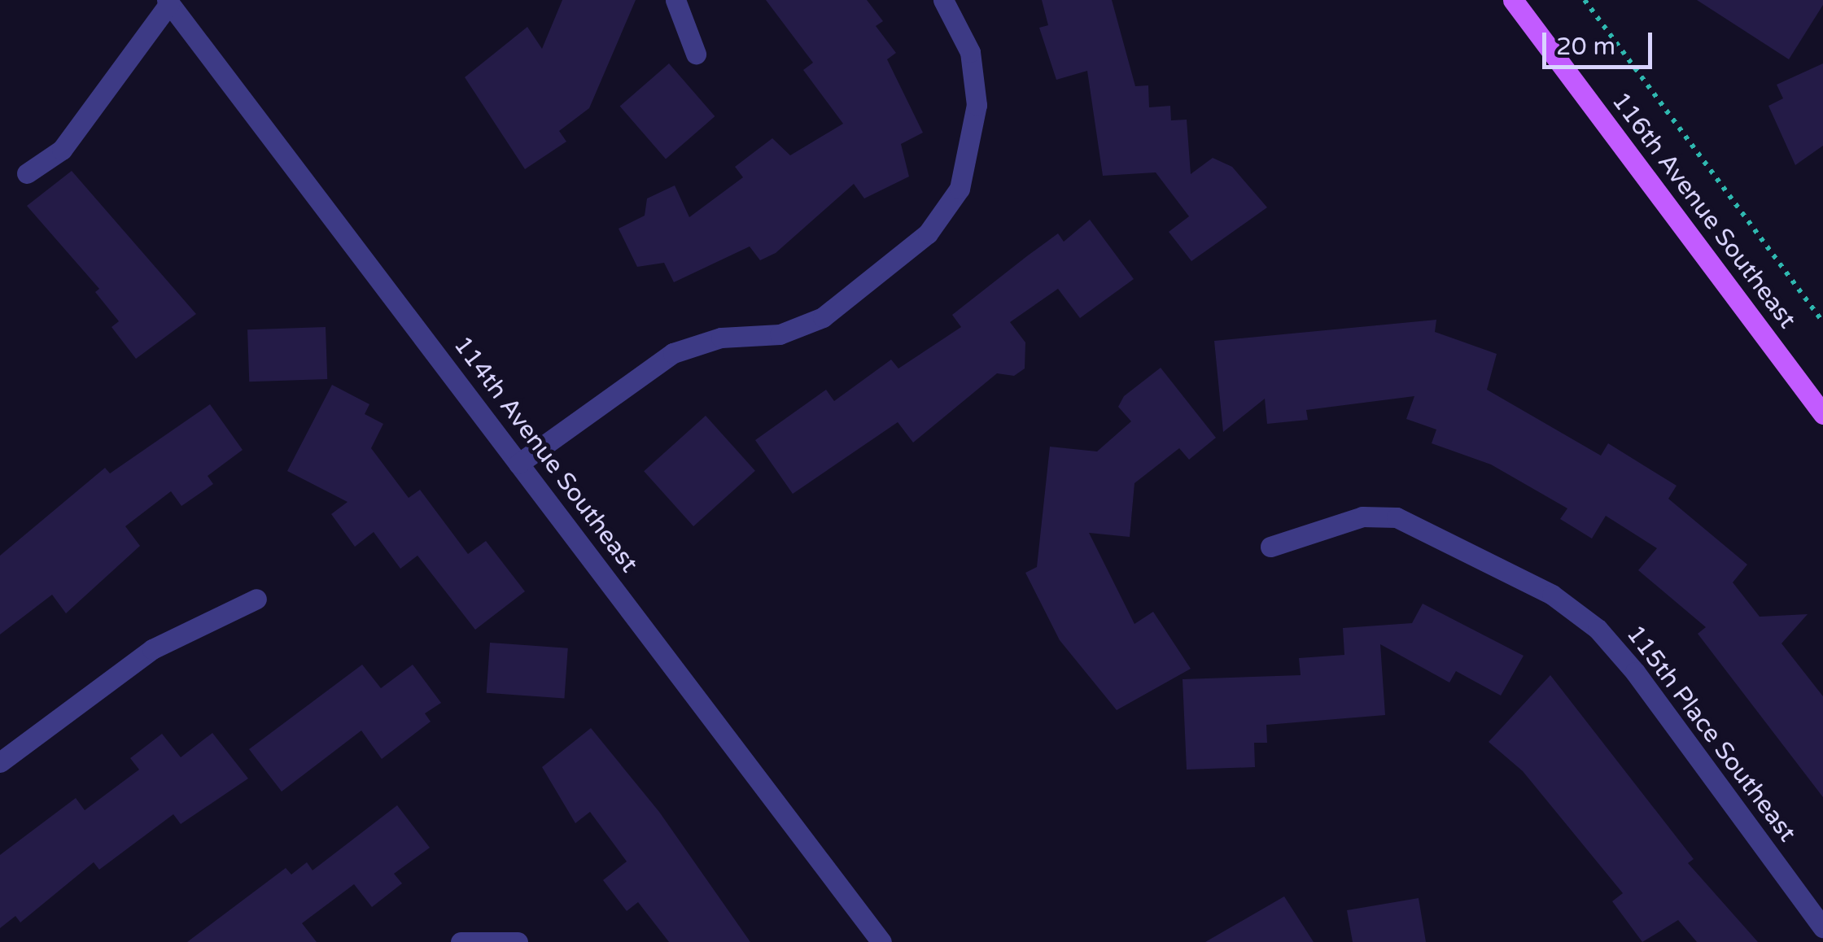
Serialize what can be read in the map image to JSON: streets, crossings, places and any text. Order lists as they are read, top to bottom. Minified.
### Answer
{"streets":{"main road":["116th Avenue Southeast"],"street":["114th Avenue Southeast","115th Place Southeast"]},"scale_bar":"20 m"}
